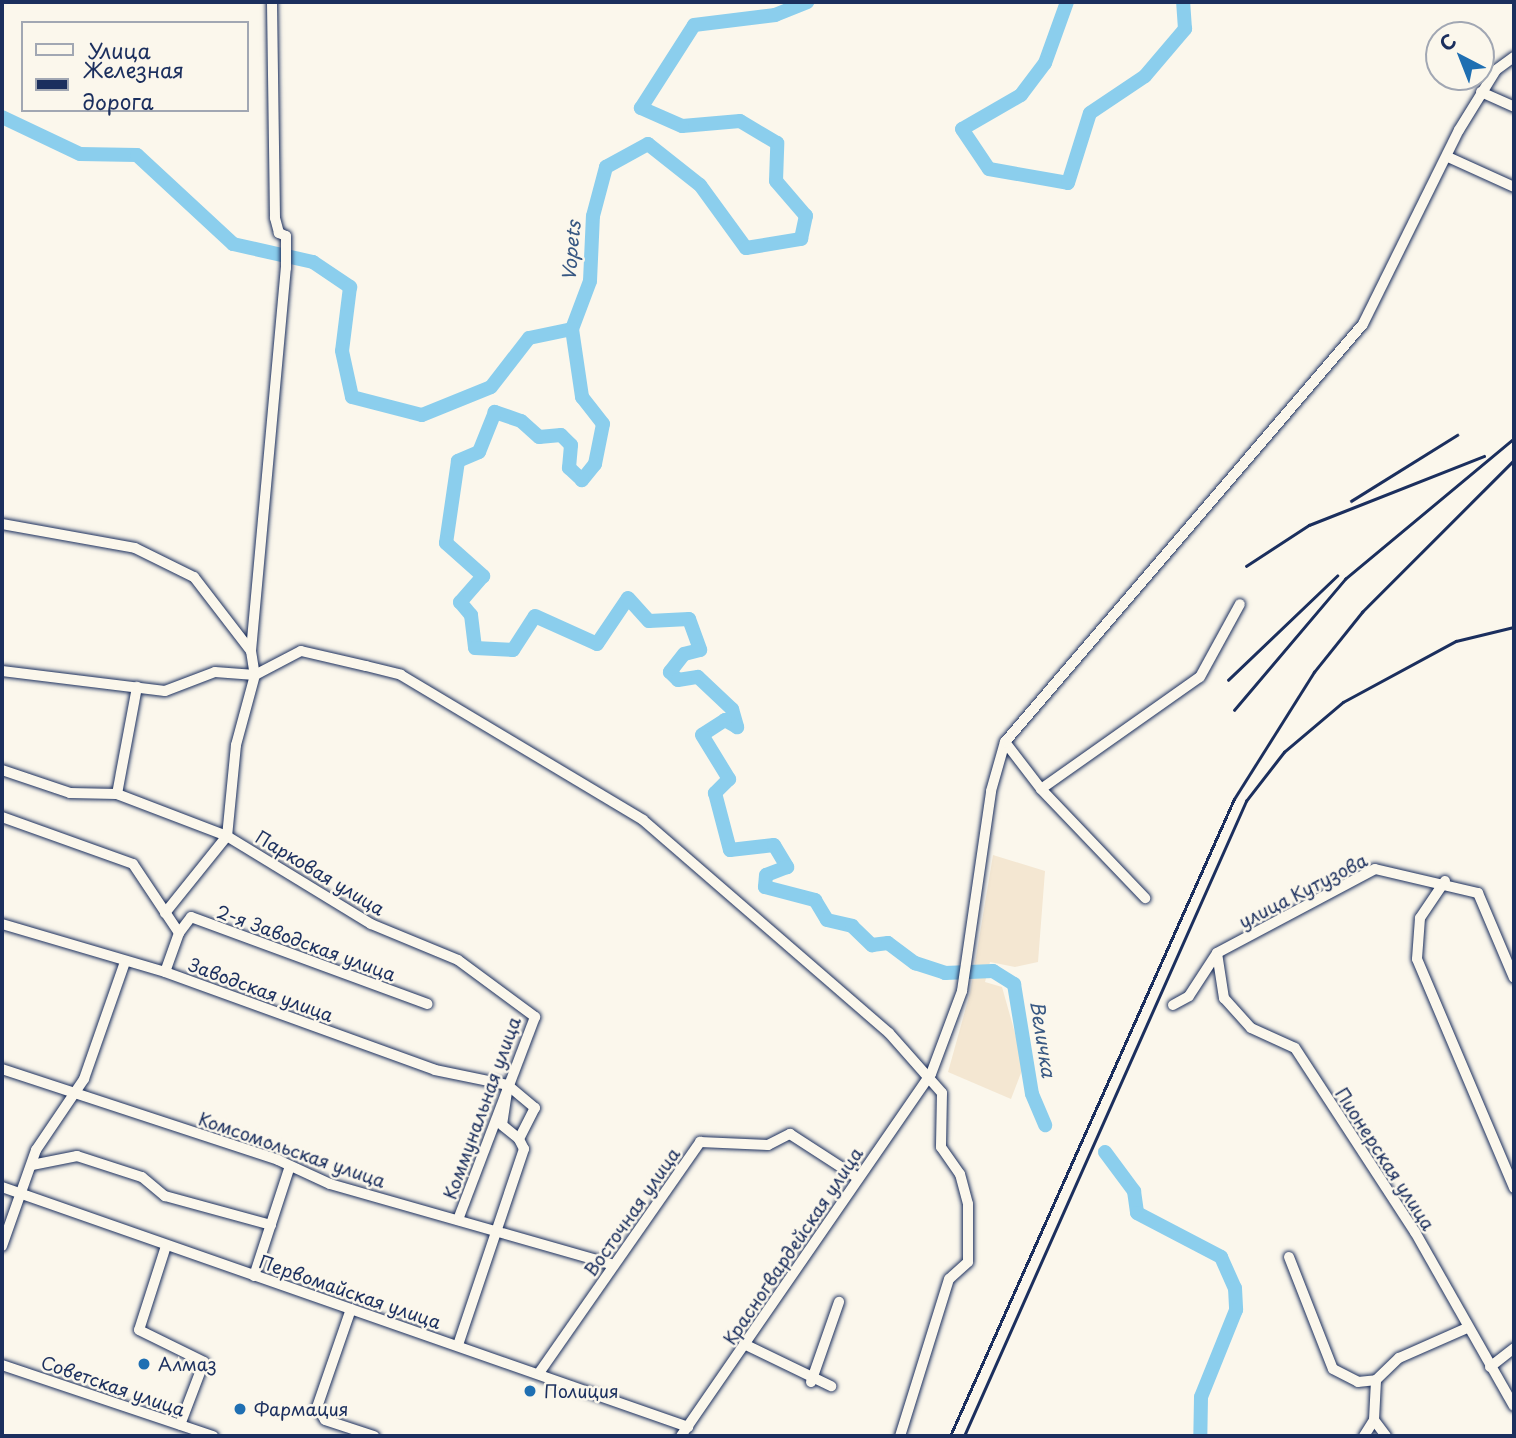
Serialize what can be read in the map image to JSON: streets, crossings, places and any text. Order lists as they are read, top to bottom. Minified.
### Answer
{"streets":{"street":["Парковая улица","улица Кутузова","2-я Заводская улица","Заводская улица","Коммунальная улица","Комсомольская улица","Пионерская улица","Восточная улица","Красногвардейская улица","Первомайская улица","Советская улица"]},"crossings":[["Парковая улица","Коммунальная улица"],["улица Кутузова","Пионерская улица"],["Заводская улица","Коммунальная улица"],["Коммунальная улица","Комсомольская улица"],["Комсомольская улица","Восточная улица"],["Восточная улица","Красногвардейская улица"],["Восточная улица","Первомайская улица"],["Красногвардейская улица","Первомайская улица"]],"water":["Vopets","Величка"],"places":["Алмаз","Полиция","Фармация"],"legend":["Улица","Железная дорога"],"north":"top left"}
